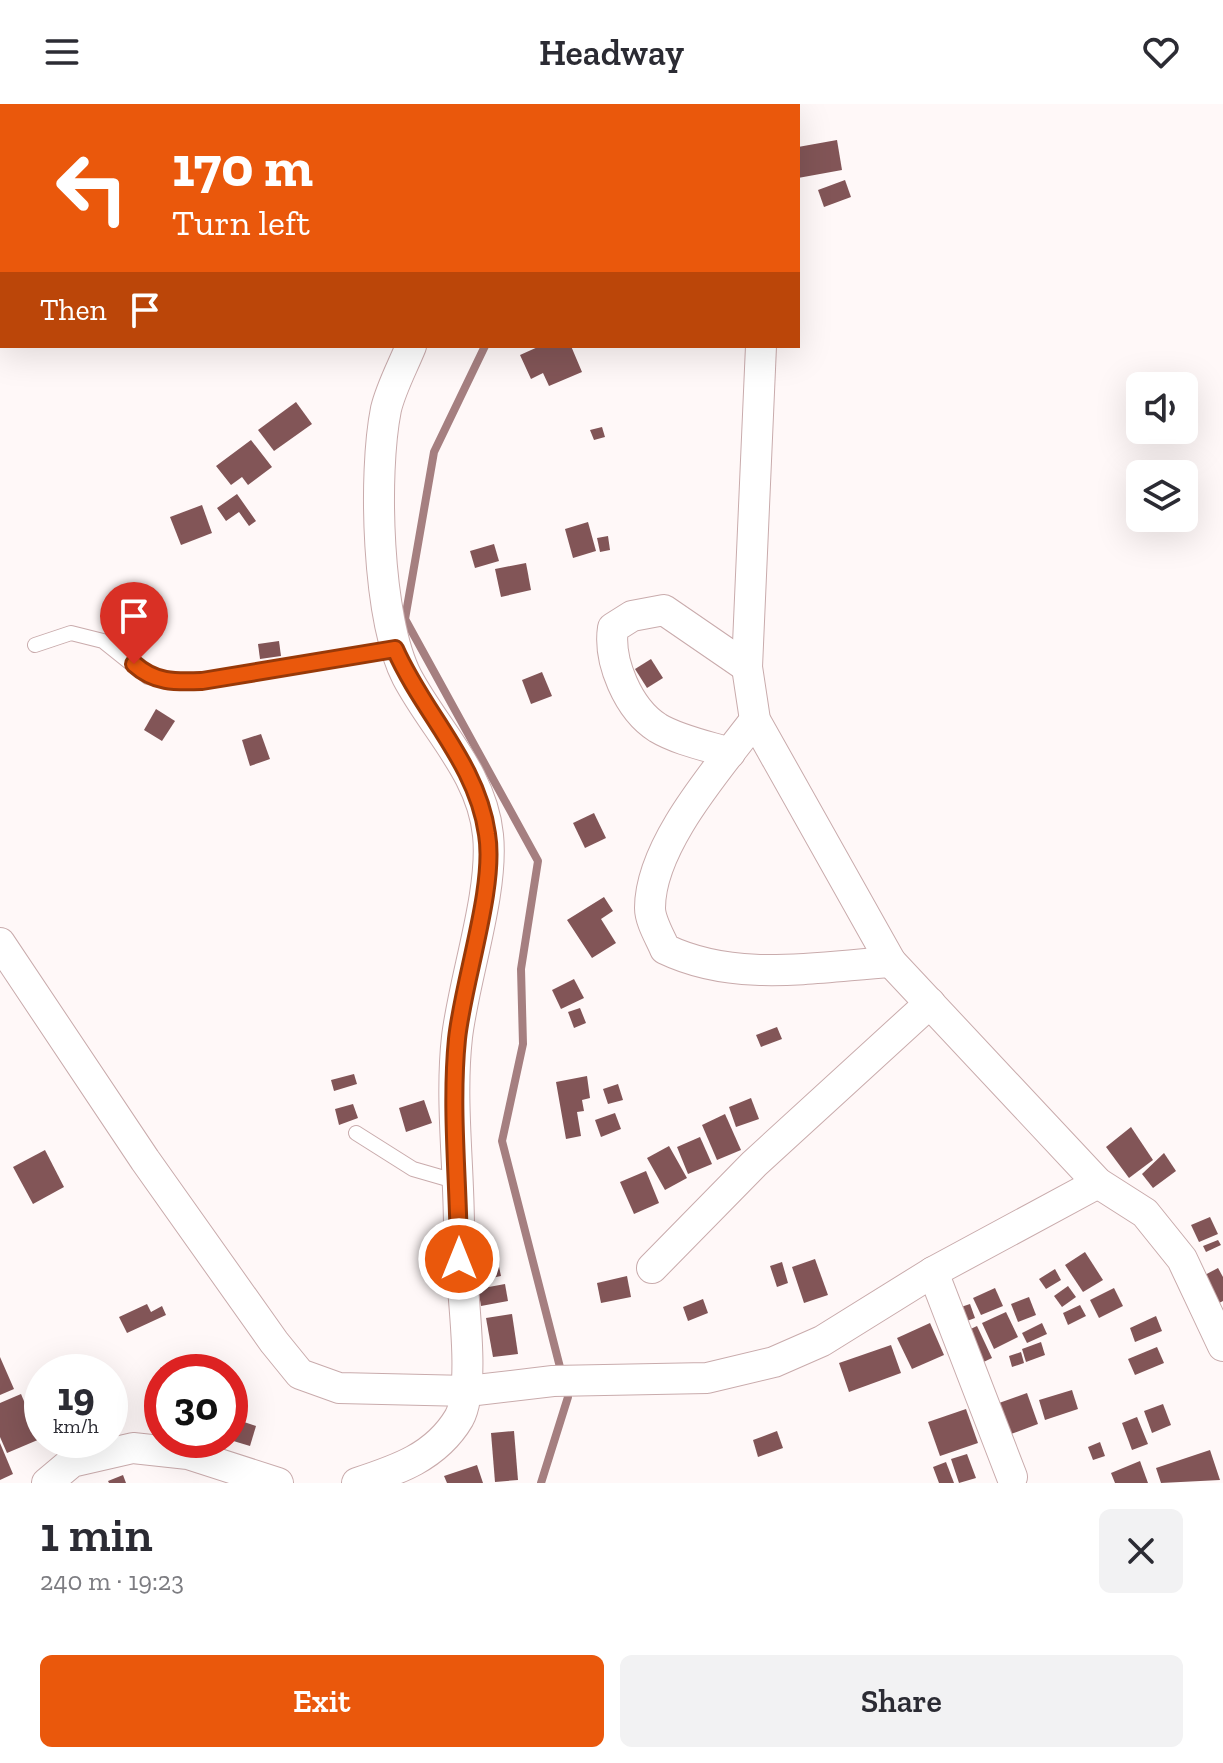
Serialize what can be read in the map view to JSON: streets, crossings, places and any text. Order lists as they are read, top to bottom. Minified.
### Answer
{"page":{"header":"Headway","turn":["170 m","Turn left"],"then":"Then","speed":"19 km/h","limit":"30","heading":["1 min","240 m · 19:23"],"buttons":["Exit","Share"]}}
